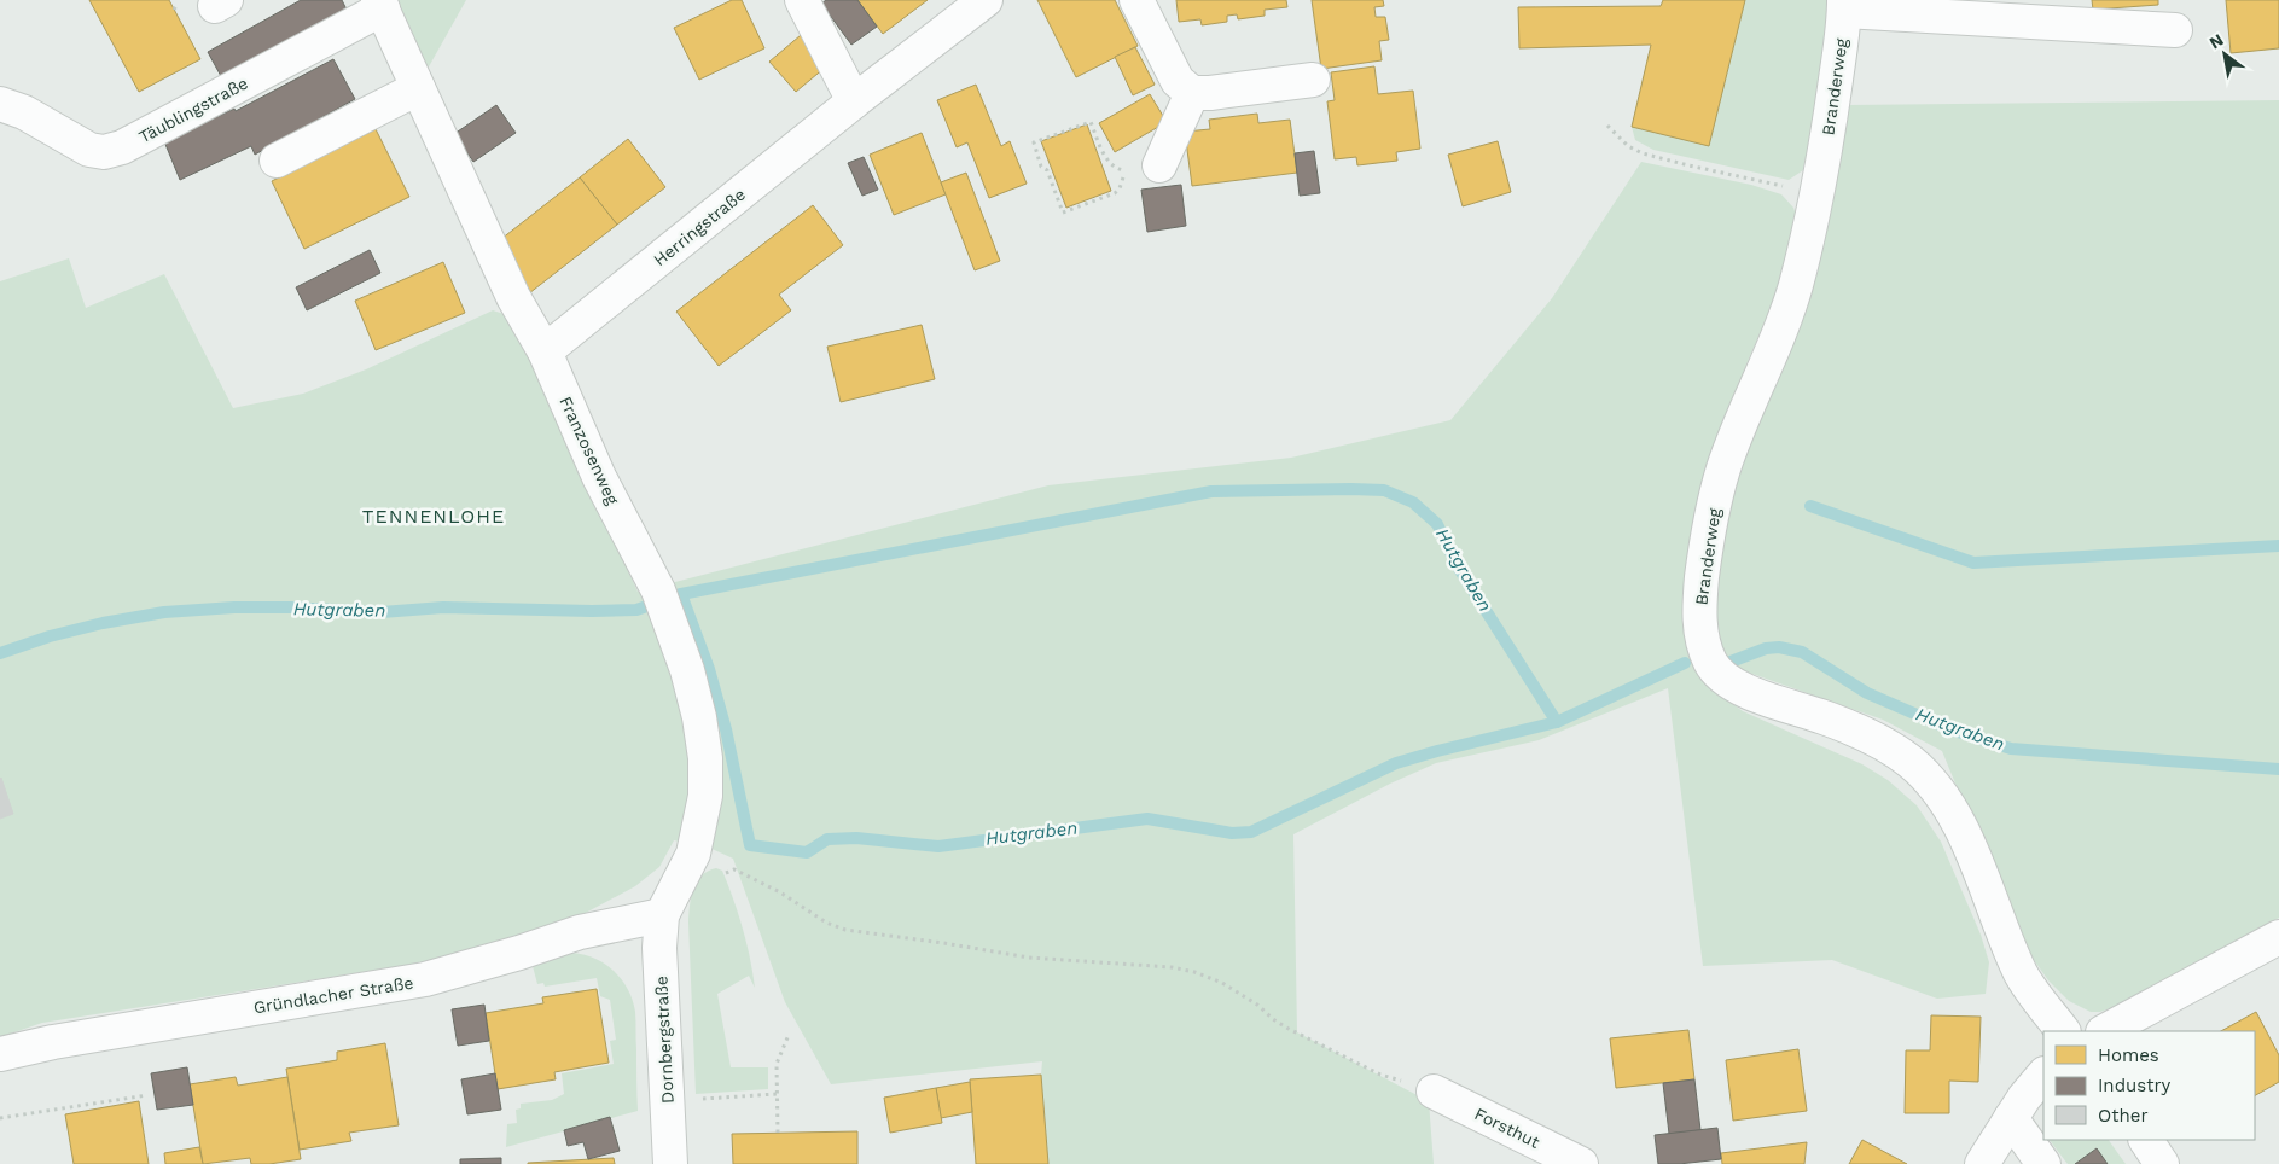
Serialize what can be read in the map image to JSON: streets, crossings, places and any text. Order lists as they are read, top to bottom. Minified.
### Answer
{"streets":{"street":["Branderweg","Täublingstraße","Herringstraße","Franzosenweg","Gründlacher Straße","Dornbergstraße","Forsthut"]},"crossings":[["Täublingstraße","Franzosenweg"],["Herringstraße","Franzosenweg"],["Franzosenweg","Gründlacher Straße"],["Franzosenweg","Dornbergstraße"],["Gründlacher Straße","Dornbergstraße"]],"districts":["TENNENLOHE"],"water":["Hutgraben"],"legend":["Homes","Industry","Other"],"north":"top left"}
